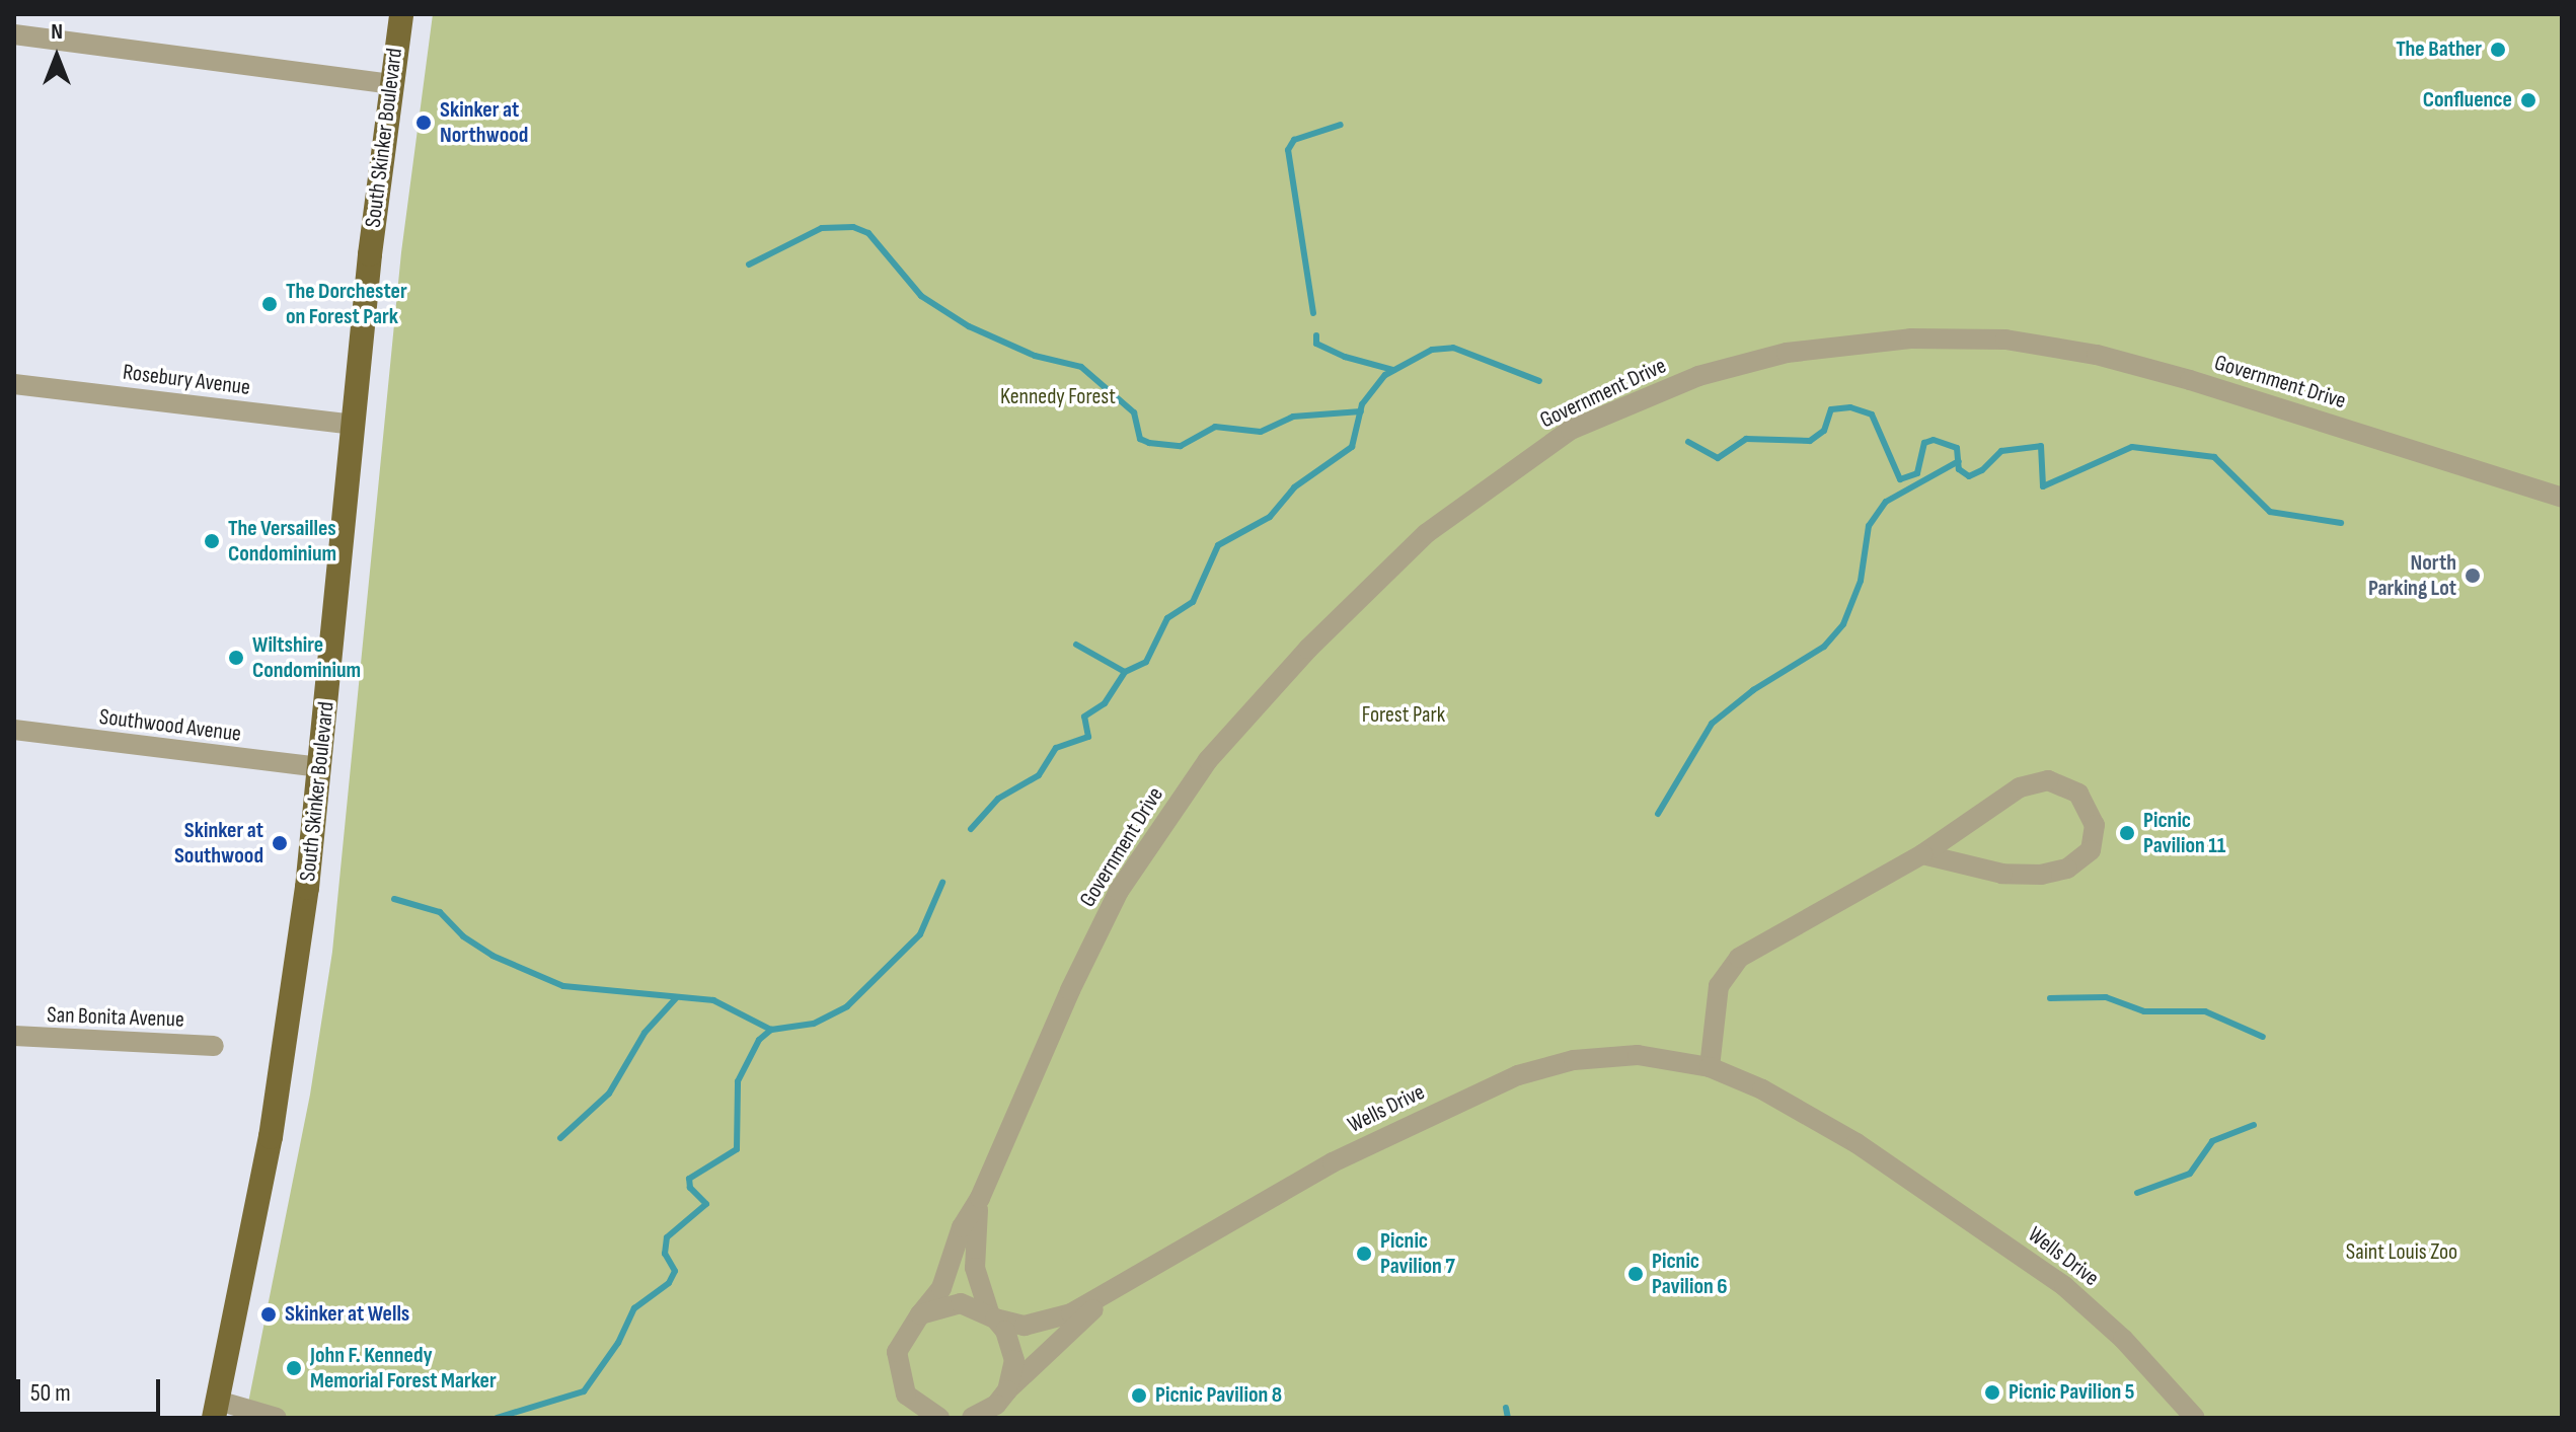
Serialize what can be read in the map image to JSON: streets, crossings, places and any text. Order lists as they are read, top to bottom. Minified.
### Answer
{"streets":{"main road":["South Skinker Boulevard"],"street":["Rosebury Avenue","Government Drive","Southwood Avenue","San Bonita Avenue","Wells Drive"]},"crossings":[["South Skinker Boulevard","Rosebury Avenue"],["South Skinker Boulevard","Southwood Avenue"],["Government Drive","Wells Drive"]],"parks":["Kennedy Forest","Forest Park","Saint Louis Zoo"],"places":["The Bather","Confluence","Skinker at Northwood","The Dorchester on Forest Park","The Versailles Condominium","North Parking Lot","Wiltshire Condominium","Picnic Pavilion 11","Skinker at Southwood","Picnic Pavilion 7","Picnic Pavilion 6","Skinker at Wells","John F. Kennedy Memorial Forest Marker","Picnic Pavilion 5","Picnic Pavilion 8"],"scale_bar":"50 m","north":"top"}
